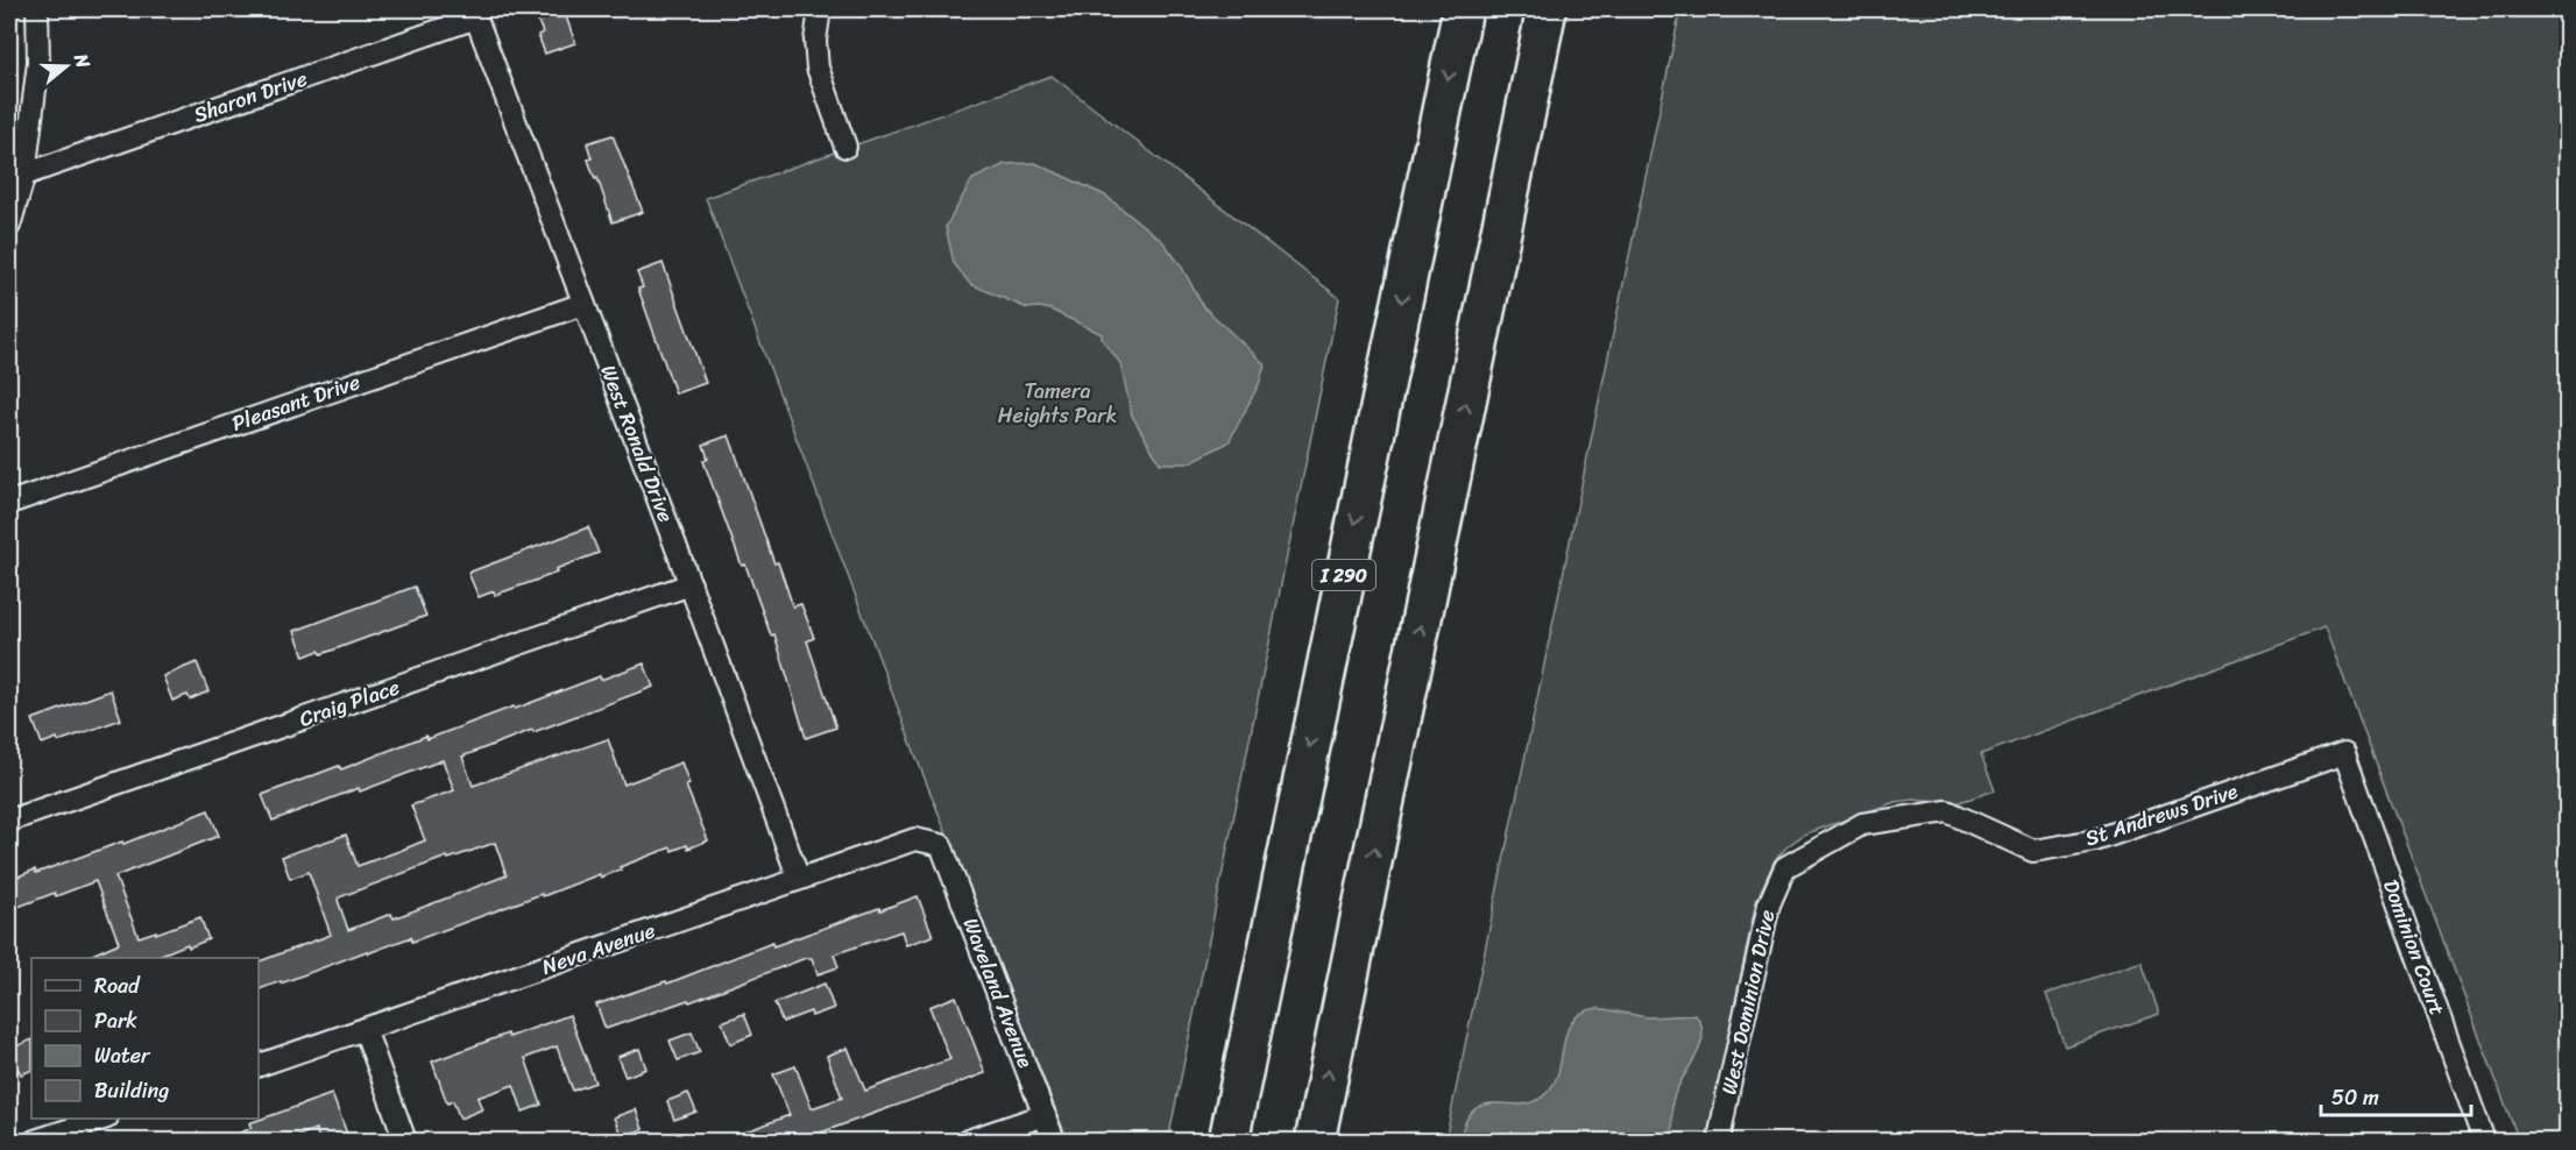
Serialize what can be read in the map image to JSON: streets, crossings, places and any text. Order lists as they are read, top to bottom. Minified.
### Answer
{"streets":{"highway":["I 290"],"street":["Sharon Drive","Pleasant Drive","West Ronald Drive","Craig Place","St Andrews Drive","Dominion Court","Neva Avenue","Waveland Avenue","West Dominion Drive"]},"crossings":[["Sharon Drive","West Ronald Drive"],["Pleasant Drive","West Ronald Drive"],["West Ronald Drive","Craig Place"],["West Ronald Drive","Neva Avenue"],["St Andrews Drive","Dominion Court"],["St Andrews Drive","West Dominion Drive"],["Neva Avenue","Waveland Avenue"]],"parks":["Tamera Heights Park"],"legend":["Road","Park","Water","Building"],"scale_bar":"50 m","north":"right"}
